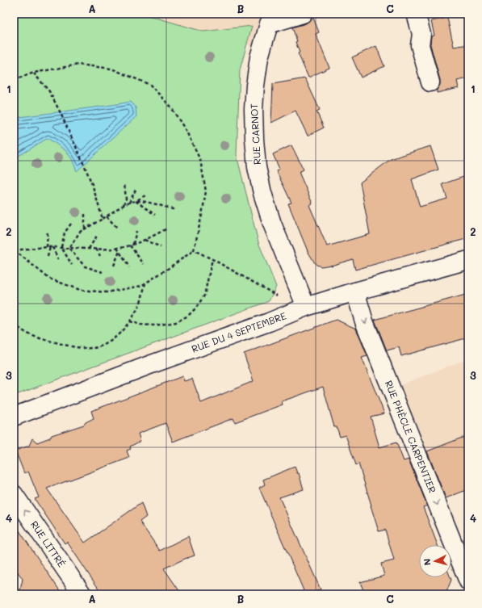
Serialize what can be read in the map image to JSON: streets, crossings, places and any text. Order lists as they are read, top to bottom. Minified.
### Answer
{"streets":{"street":["RUE CARNOT","RUE DU 4 SEPTEMBRE","RUE PHÈCLE CARPENTIER","RUE LITTRÉ"]},"crossings":[["RUE CARNOT","RUE DU 4 SEPTEMBRE"],["RUE DU 4 SEPTEMBRE","RUE PHÈCLE CARPENTIER"]],"one_way":["RUE PHÈCLE CARPENTIER","RUE LITTRÉ"],"north":"left","grid":{"columns":["A","B","C"],"rows":["1","2","3","4"]}}
